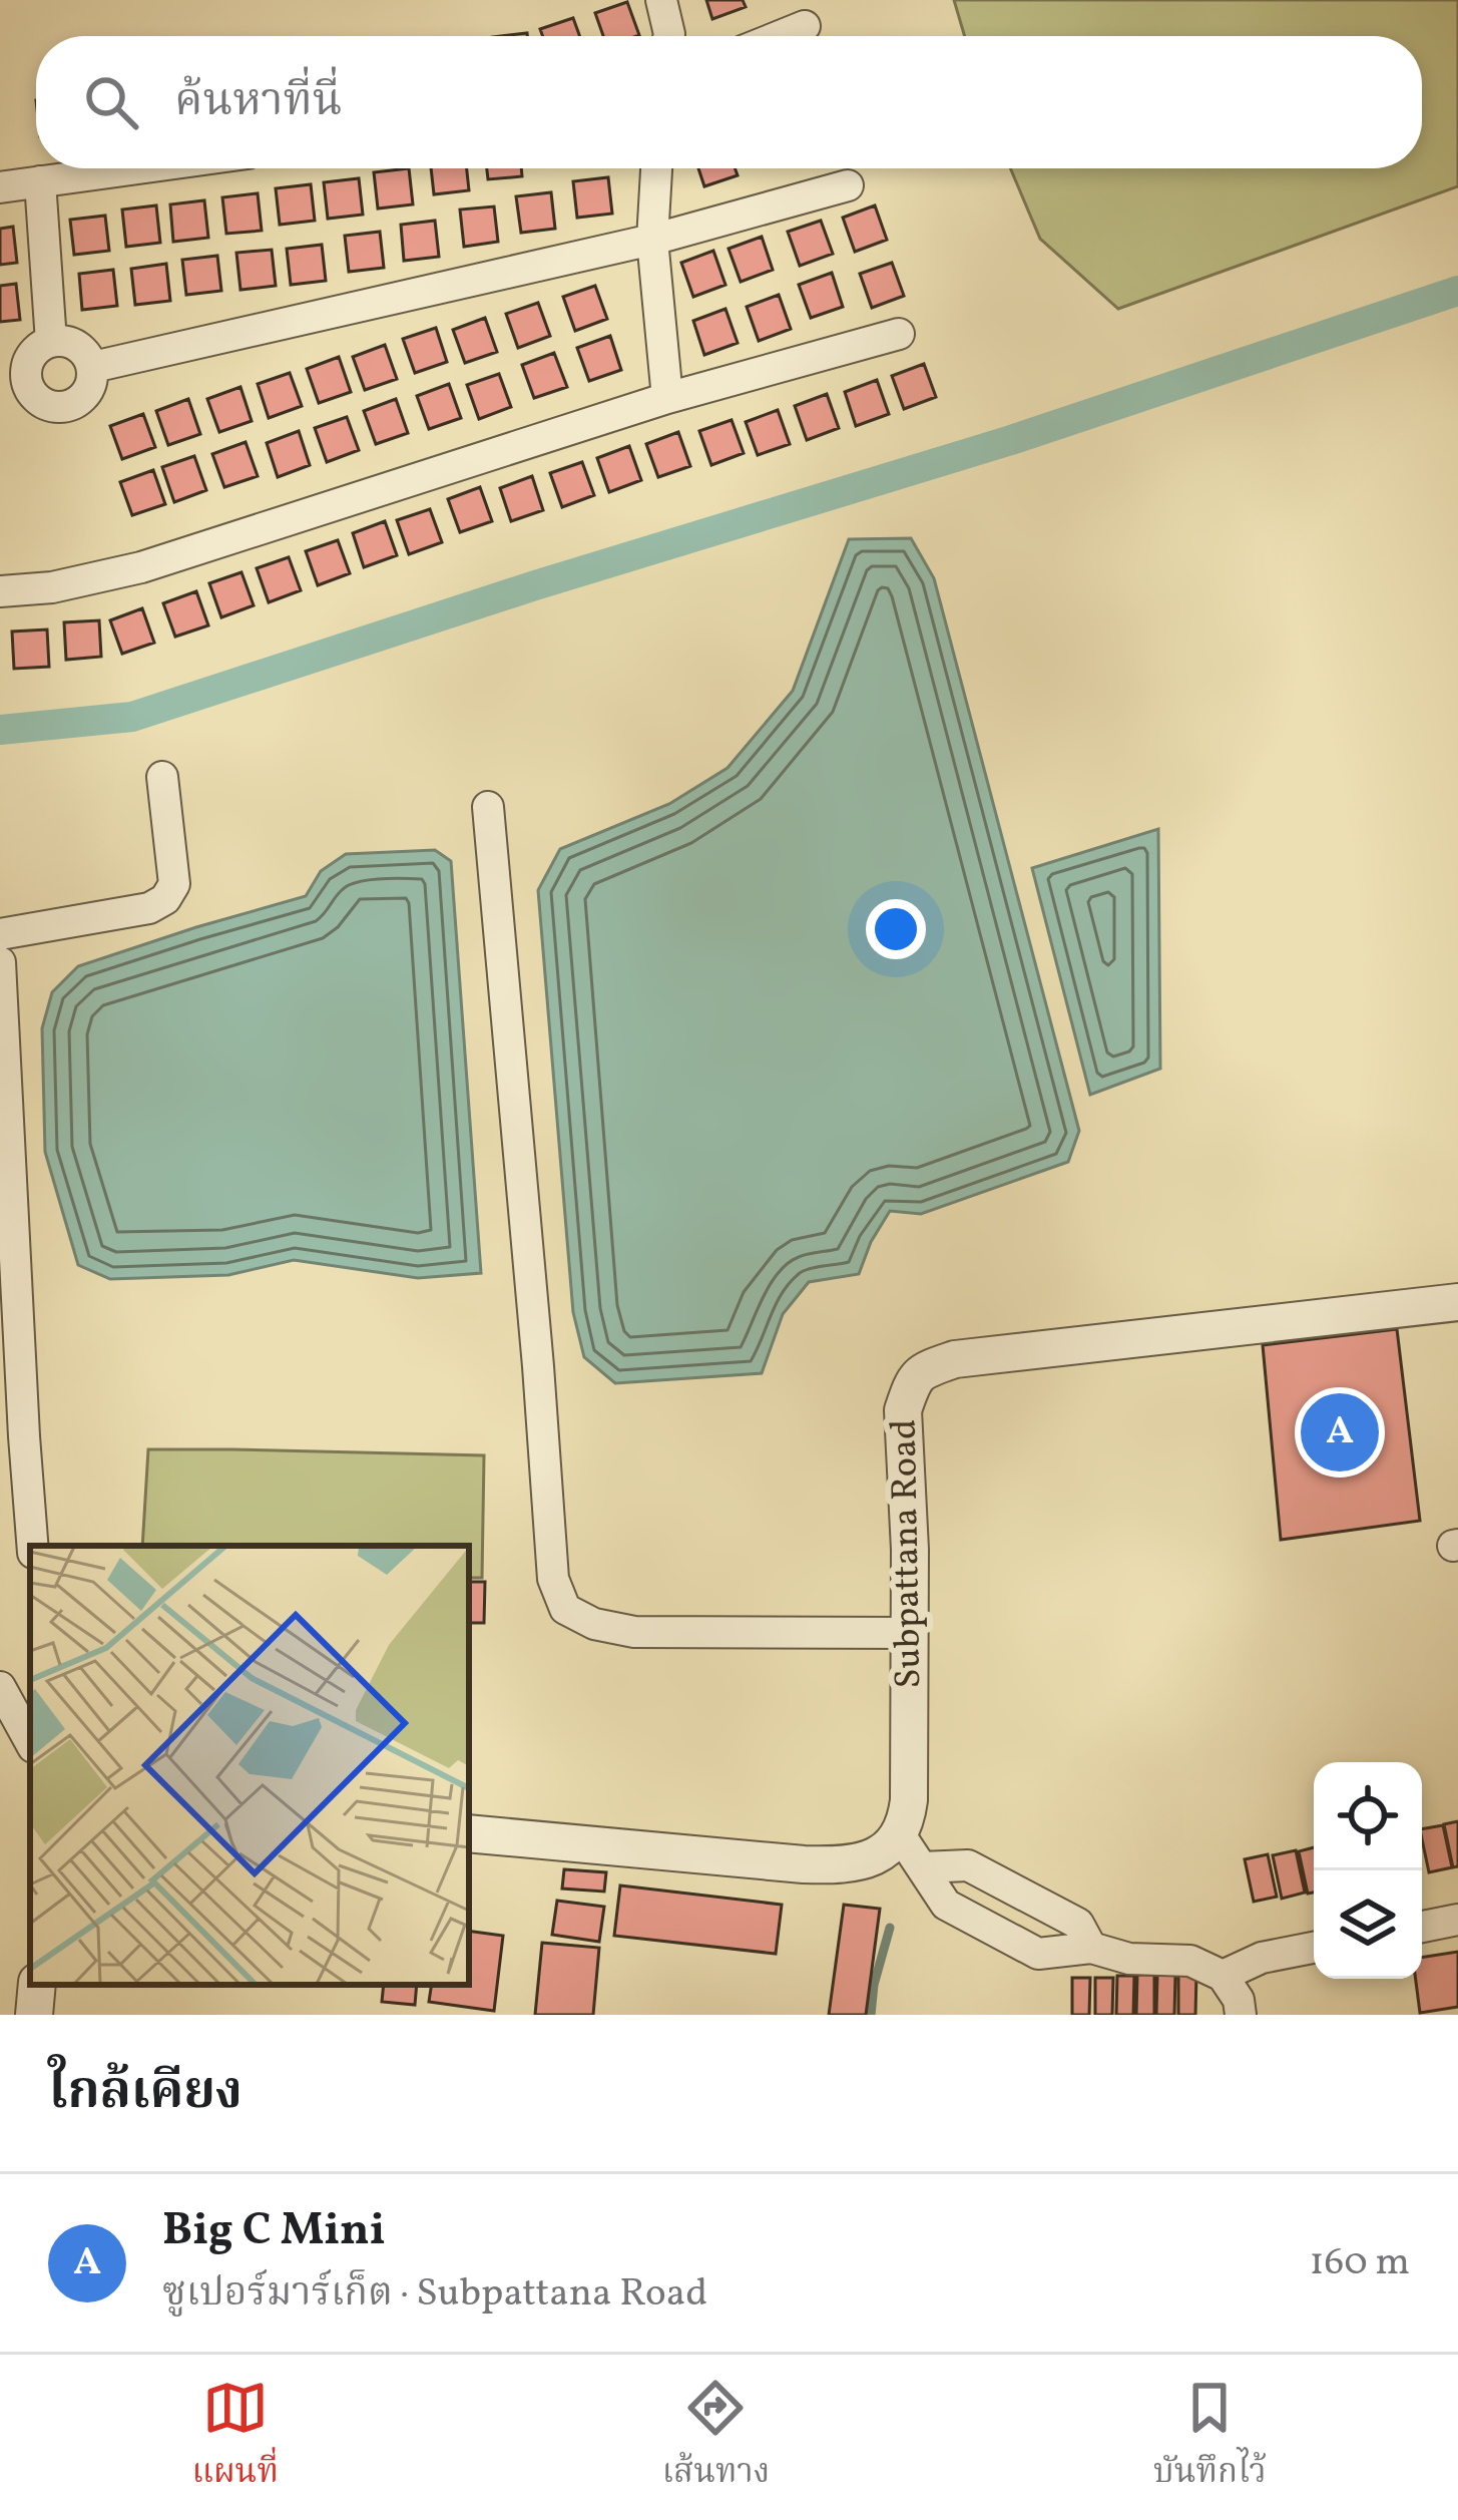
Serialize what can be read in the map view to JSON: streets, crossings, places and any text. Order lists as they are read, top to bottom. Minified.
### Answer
{"streets":{"street":["Subpattana Road"]},"page":{"search":"ค้นหาที่นี่","pins":"A","heading":"ใกล้เคียง","list":[{"mark":"A","name":"Big C Mini","note":"ซูเปอร์มาร์เก็ต · Subpattana Road","value":"160 m"}],"nav":["แผนที่","เส้นทาง","บันทึกไว้"]}}
